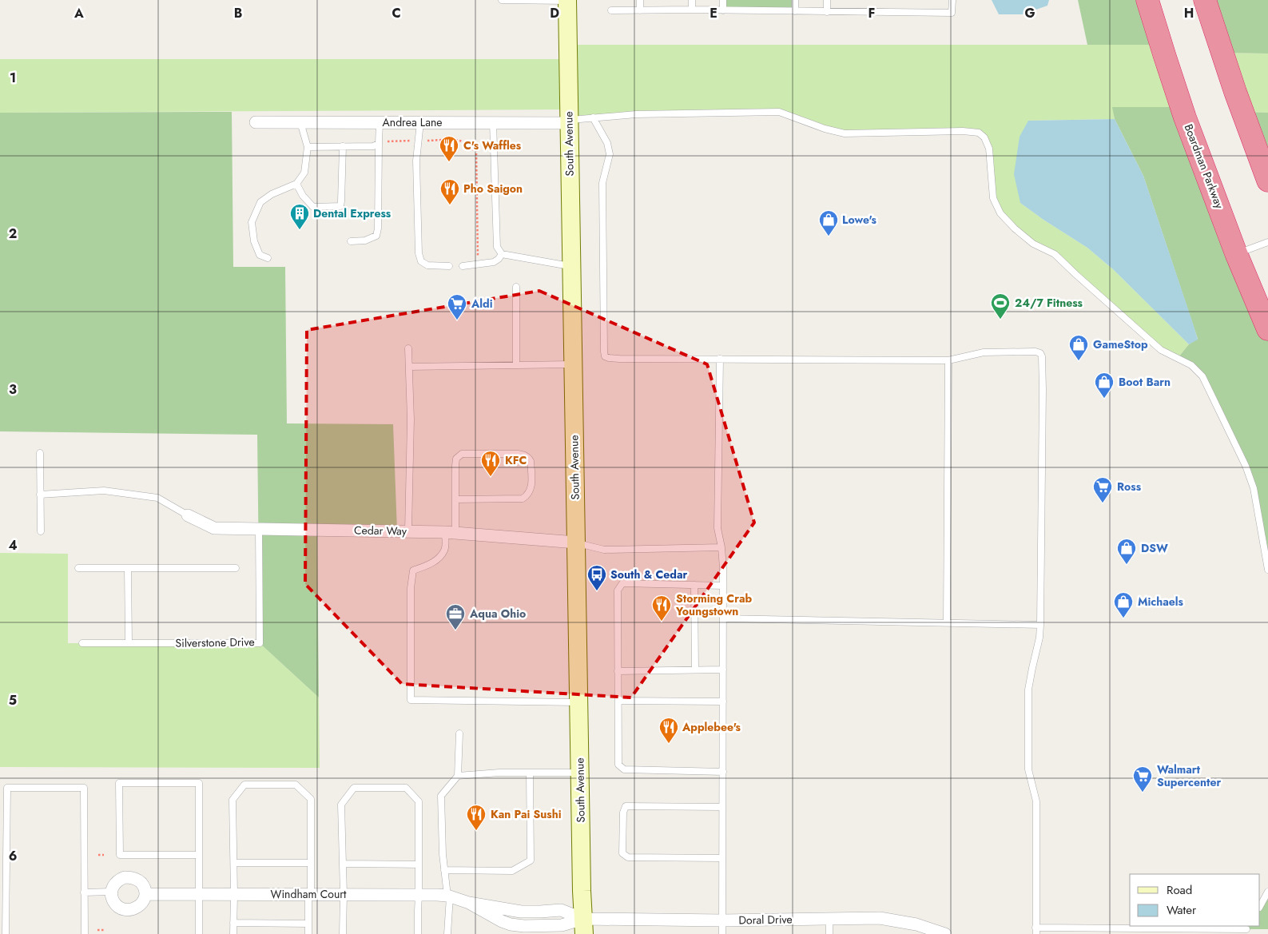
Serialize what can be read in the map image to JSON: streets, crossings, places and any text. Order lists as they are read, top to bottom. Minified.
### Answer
{"streets":{"highway":["Boardman Parkway"],"main road":["South Avenue"],"street":["Andrea Lane","Cedar Way","Windham Court","Doral Drive"],"lane":["Silverstone Drive"]},"crossings":[["Andrea Lane","South Avenue"],["South Avenue","Cedar Way"],["South Avenue","Windham Court"],["South Avenue","Doral Drive"],["Cedar Way","Silverstone Drive"],["Windham Court","Doral Drive"]],"places":{"restaurant":["C's Waffles","Pho Saigon","KFC","Storming Crab Youngstown","Applebee's","Kan Pai Sushi"],"building":["Dental Express"],"shop":["Lowe's","GameStop","Boot Barn","DSW","Michaels"],"sports":["24/7 Fitness"],"supermarket":["Aldi","Ross","Walmart Supercenter"],"bus stop":["South & Cedar"],"office":["Aqua Ohio"]},"legend":["Road","Water"],"grid":{"columns":["A","B","C","D","E","F","G","H"],"rows":["1","2","3","4","5","6"]}}
